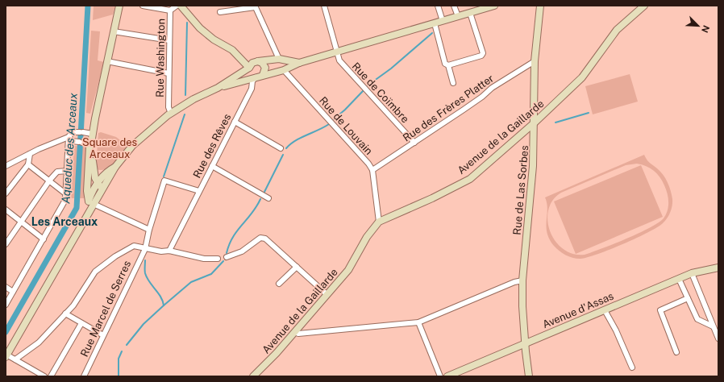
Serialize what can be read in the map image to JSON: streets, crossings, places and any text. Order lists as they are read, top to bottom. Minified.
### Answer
{"streets":{"street":["Rue Washington","Rue de Coïmbre","Rue des Frères Platter","Rue de Louvain","Avenue de la Gaillarde","Rue des Rêves","Rue de Las Sorbes","Rue Marcel de Serres","Avenue d'Assas"]},"crossings":[["Rue de Coïmbre","Rue des Frères Platter"],["Rue des Frères Platter","Rue de Louvain"],["Rue des Frères Platter","Rue de Las Sorbes"],["Rue de Louvain","Avenue de la Gaillarde"],["Avenue de la Gaillarde","Rue de Las Sorbes"],["Rue des Rêves","Rue Marcel de Serres"],["Rue de Las Sorbes","Avenue d'Assas"]],"districts":["Les Arceaux"],"water":["Aqueduc des Arceaux"],"parks":["Square des Arceaux"],"north":"bottom right"}
